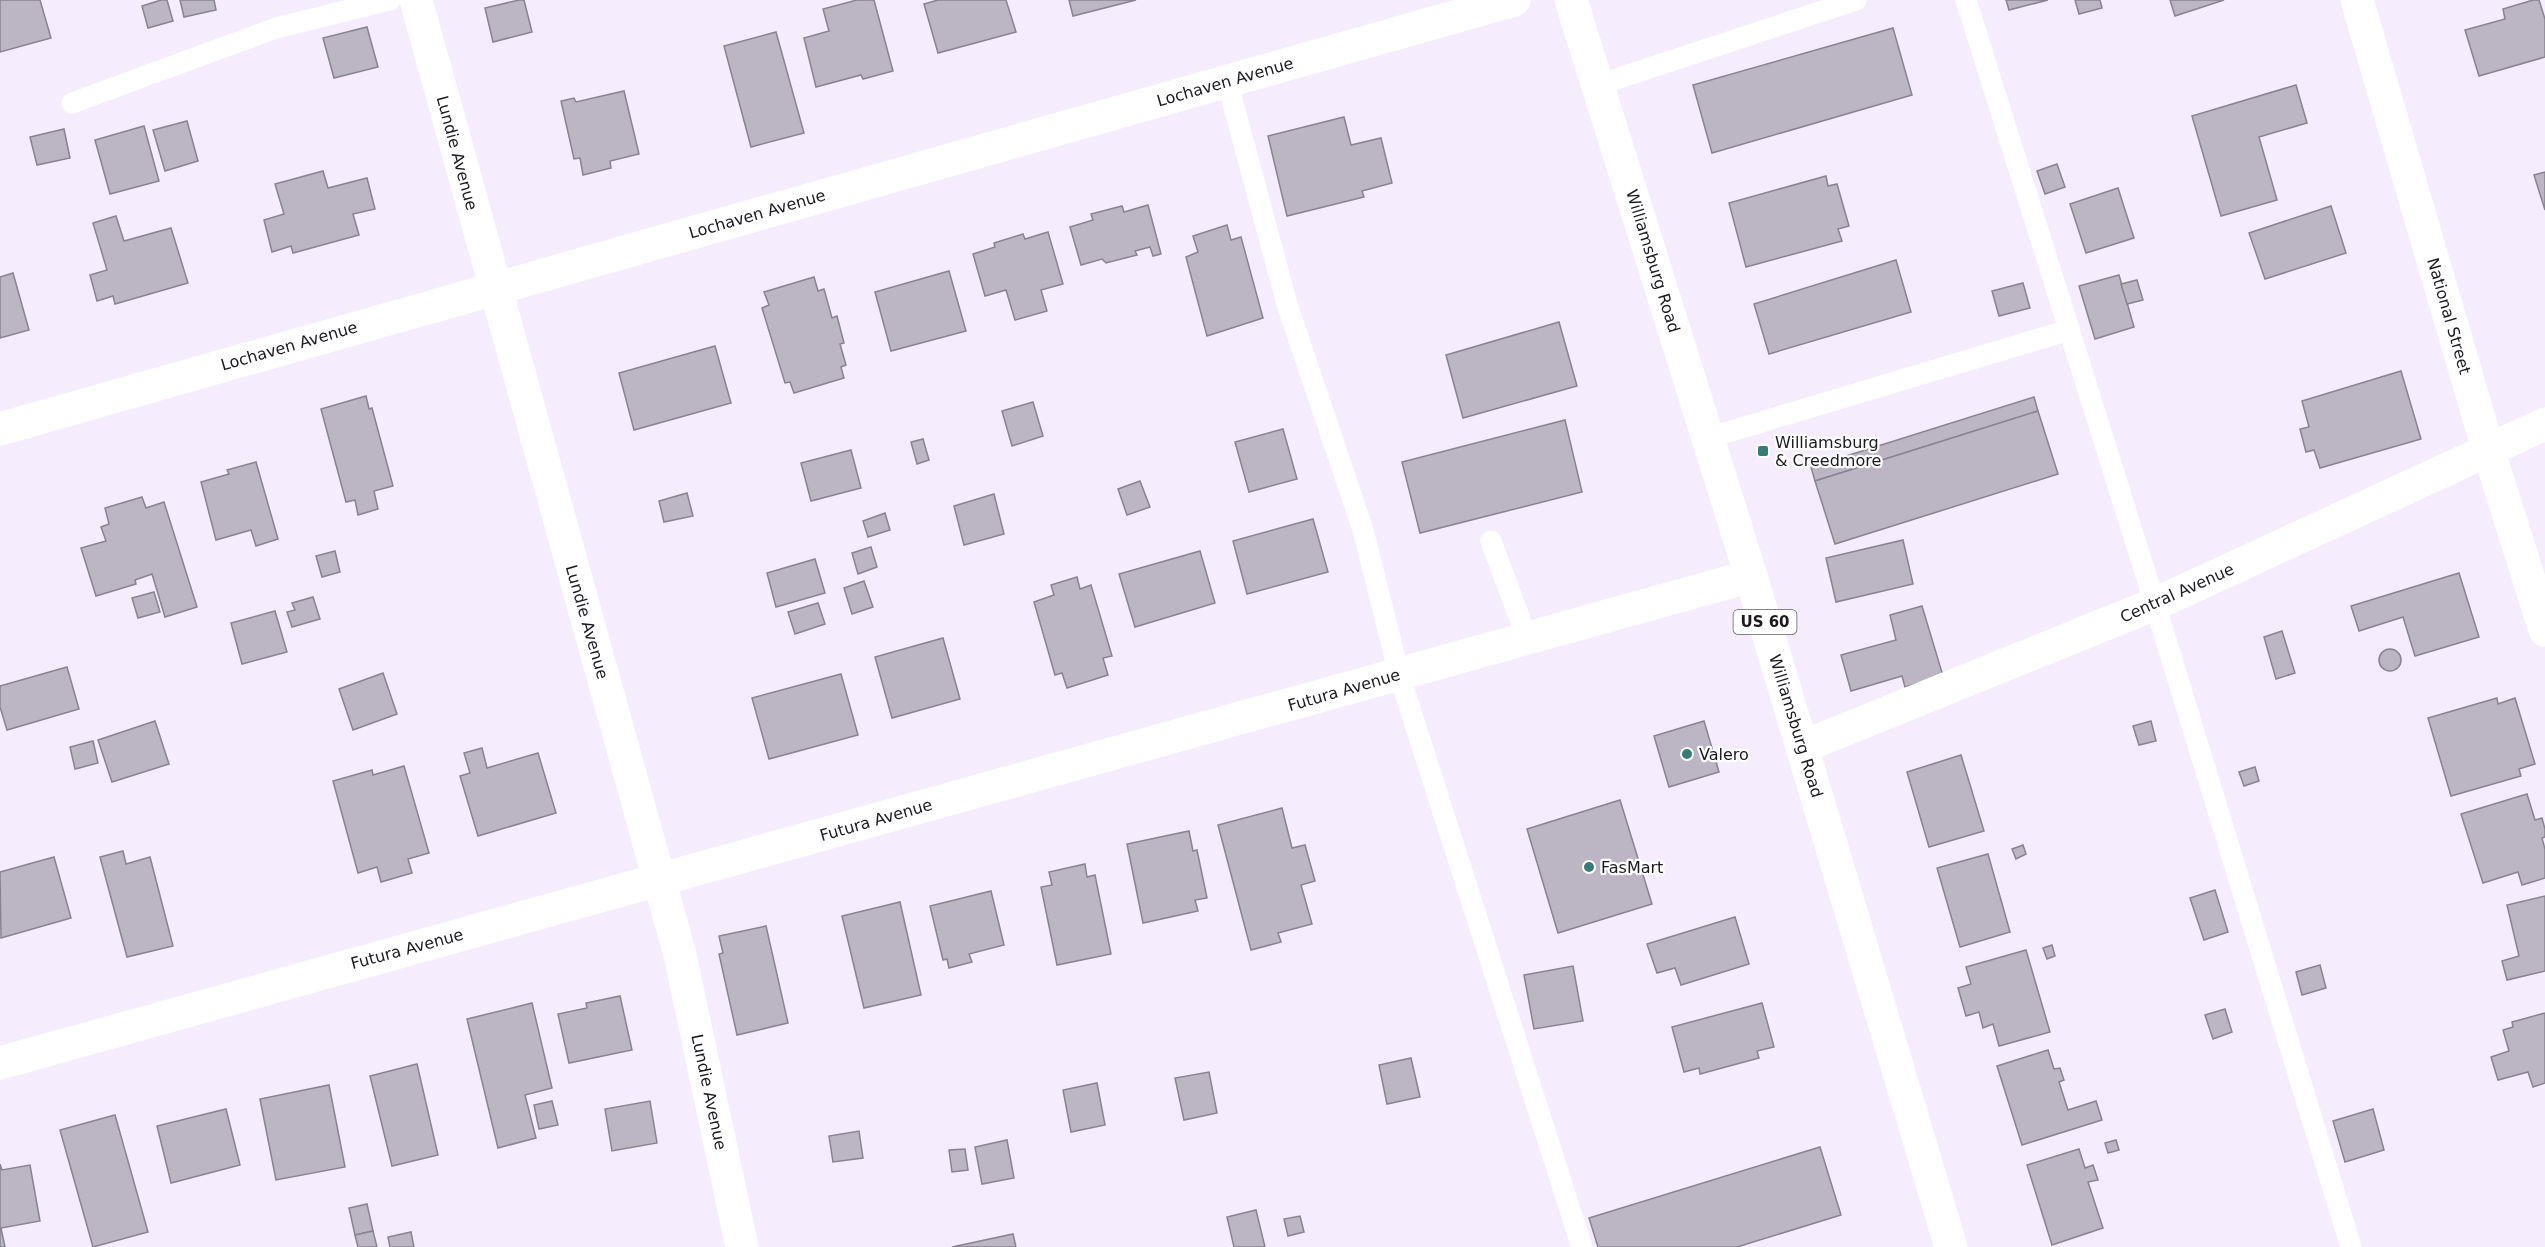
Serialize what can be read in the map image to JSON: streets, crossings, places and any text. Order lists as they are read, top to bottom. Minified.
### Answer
{"streets":{"street":["Lochaven Avenue","Lundie Avenue","Williamsburg Road","National Street","Central Avenue","US 60","Futura Avenue"]},"crossings":[["Lochaven Avenue","Lundie Avenue"],["Lundie Avenue","Futura Avenue"],["Williamsburg Road","Central Avenue"],["Williamsburg Road","Futura Avenue"],["National Street","Central Avenue"]],"places":{"transit":["Williamsburg & Creedmore"],"other":["Valero","FasMart"]}}
